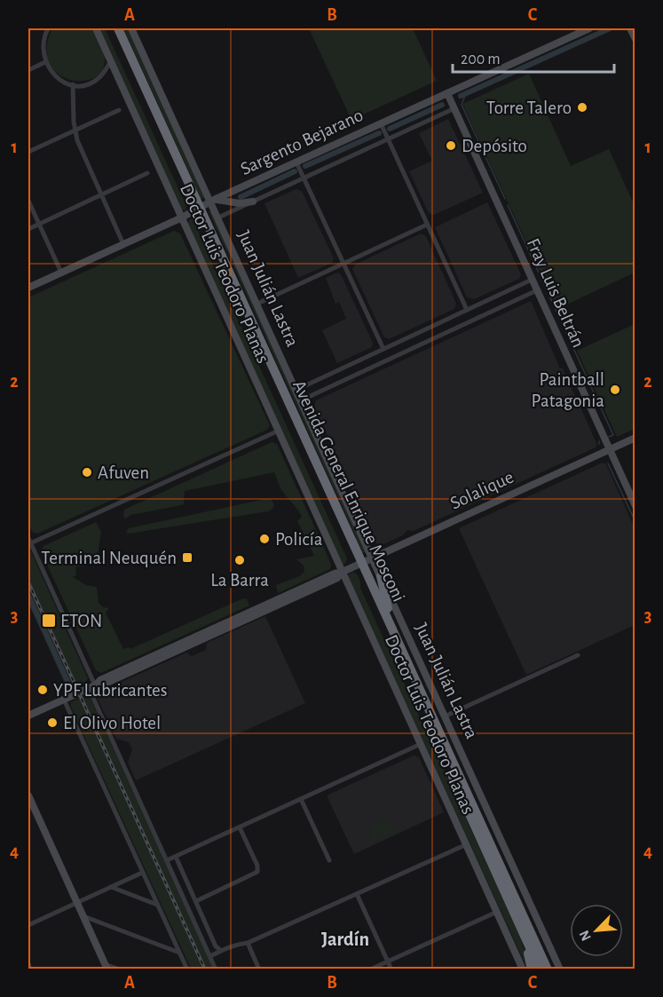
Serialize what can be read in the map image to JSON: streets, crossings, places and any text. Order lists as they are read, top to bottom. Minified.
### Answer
{"streets":{"highway":["Avenida General Enrique Mosconi"],"street":["Sargento Bejarano","Doctor Luis Teodoro Planas","Juan Julián Lastra","Fray Luis Beltrán","Solalique"]},"crossings":[["Sargento Bejarano","Doctor Luis Teodoro Planas"],["Sargento Bejarano","Juan Julián Lastra"],["Sargento Bejarano","Fray Luis Beltrán"],["Sargento Bejarano","Avenida General Enrique Mosconi"],["Doctor Luis Teodoro Planas","Solalique"],["Juan Julián Lastra","Solalique"],["Fray Luis Beltrán","Solalique"],["Solalique","Avenida General Enrique Mosconi"]],"districts":["Jardín"],"places":{"other":["Torre Talero","Depósito","Paintball Patagonia","Afuven","Policía","La Barra","YPF Lubricantes","El Olivo Hotel"],"transit":["Terminal Neuquén","ETON"]},"scale_bar":"200 m","north":"bottom left","grid":{"columns":["A","B","C"],"rows":["1","2","3","4"]}}
